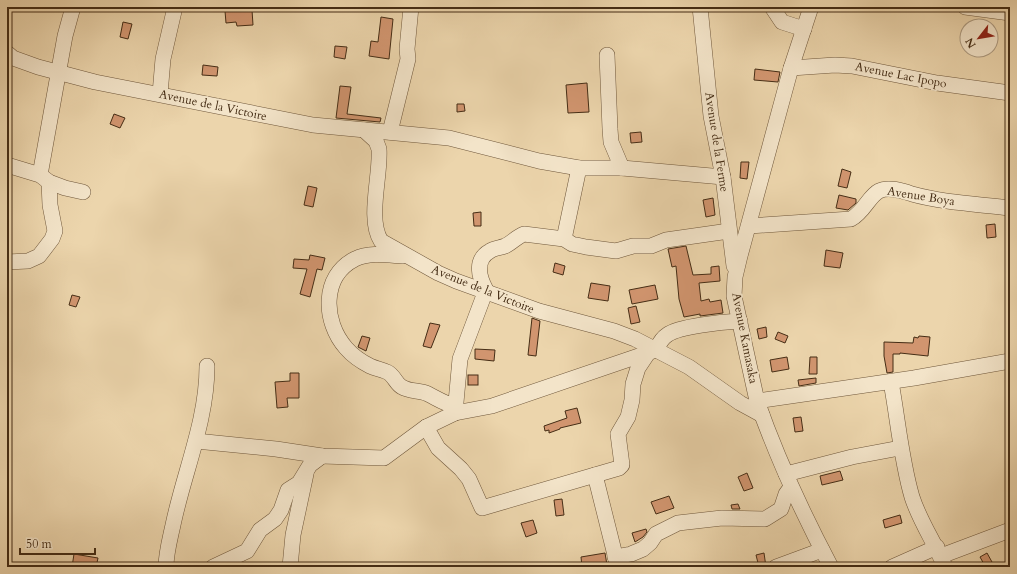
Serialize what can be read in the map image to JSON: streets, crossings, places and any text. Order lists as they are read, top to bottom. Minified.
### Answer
{"streets":{"street":["Avenue Lac Ipopo","Avenue de la Victoire","Avenue de la Ferme","Avenue Boya","Avenue Kamasaka"]},"crossings":[["Avenue Lac Ipopo","Avenue Kamasaka"],["Avenue de la Victoire","Avenue Kamasaka"],["Avenue de la Ferme","Avenue Kamasaka"],["Avenue Boya","Avenue Kamasaka"]],"scale_bar":"50 m","north":"bottom left"}
